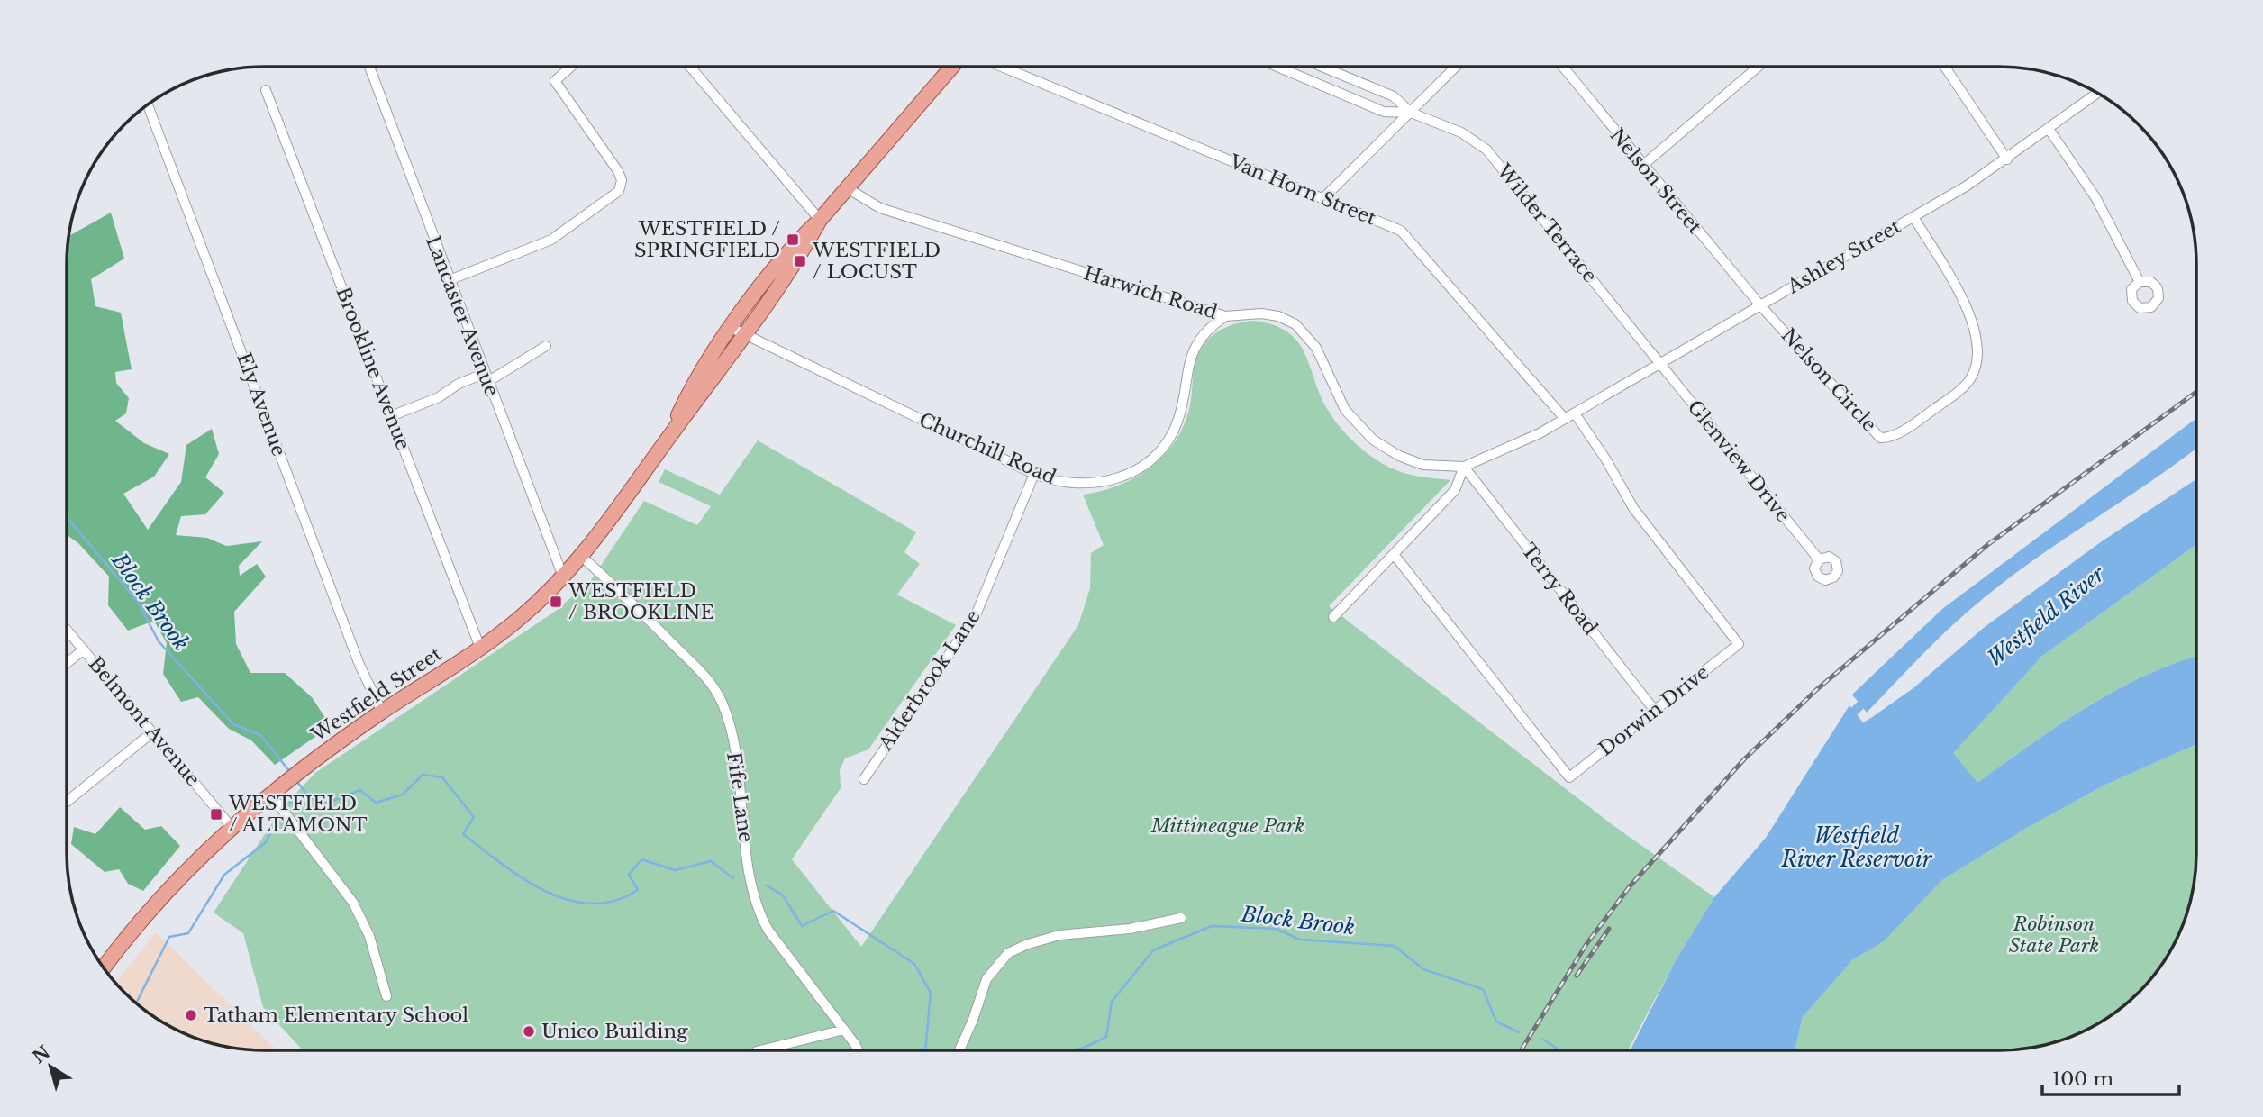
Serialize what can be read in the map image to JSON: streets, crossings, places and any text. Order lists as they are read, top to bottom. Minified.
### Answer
{"streets":{"main road":["Westfield Street"],"street":["Nelson Street","Van Horn Street","Wilder Terrace","Ashley Street","Harwich Road","Lancaster Avenue","Brookline Avenue","Nelson Circle","Ely Avenue","Churchill Road","Glenview Drive","Terry Road","Alderbrook Lane","Dorwin Drive","Belmont Avenue","Fife Lane"]},"crossings":[["Nelson Street","Ashley Street"],["Nelson Street","Nelson Circle"],["Van Horn Street","Harwich Road"],["Wilder Terrace","Ashley Street"],["Wilder Terrace","Glenview Drive"],["Ashley Street","Harwich Road"],["Ashley Street","Nelson Circle"],["Ashley Street","Glenview Drive"],["Ashley Street","Dorwin Drive"],["Harwich Road","Churchill Road"],["Harwich Road","Terry Road"],["Harwich Road","Westfield Street"],["Harwich Road","Dorwin Drive"],["Lancaster Avenue","Westfield Street"],["Brookline Avenue","Westfield Street"],["Ely Avenue","Westfield Street"],["Churchill Road","Alderbrook Lane"],["Churchill Road","Westfield Street"],["Terry Road","Dorwin Drive"],["Westfield Street","Belmont Avenue"],["Westfield Street","Fife Lane"]],"water":["Block Brook","Westfield River","Westfield River Reservoir"],"parks":["Mittineague Park","Robinson State Park"],"places":{"transit":["WESTFIELD / SPRINGFIELD","WESTFIELD / LOCUST","WESTFIELD / BROOKLINE","WESTFIELD / ALTAMONT"],"other":["Tatham Elementary School","Unico Building"]},"scale_bar":"100 m","north":"top left"}
